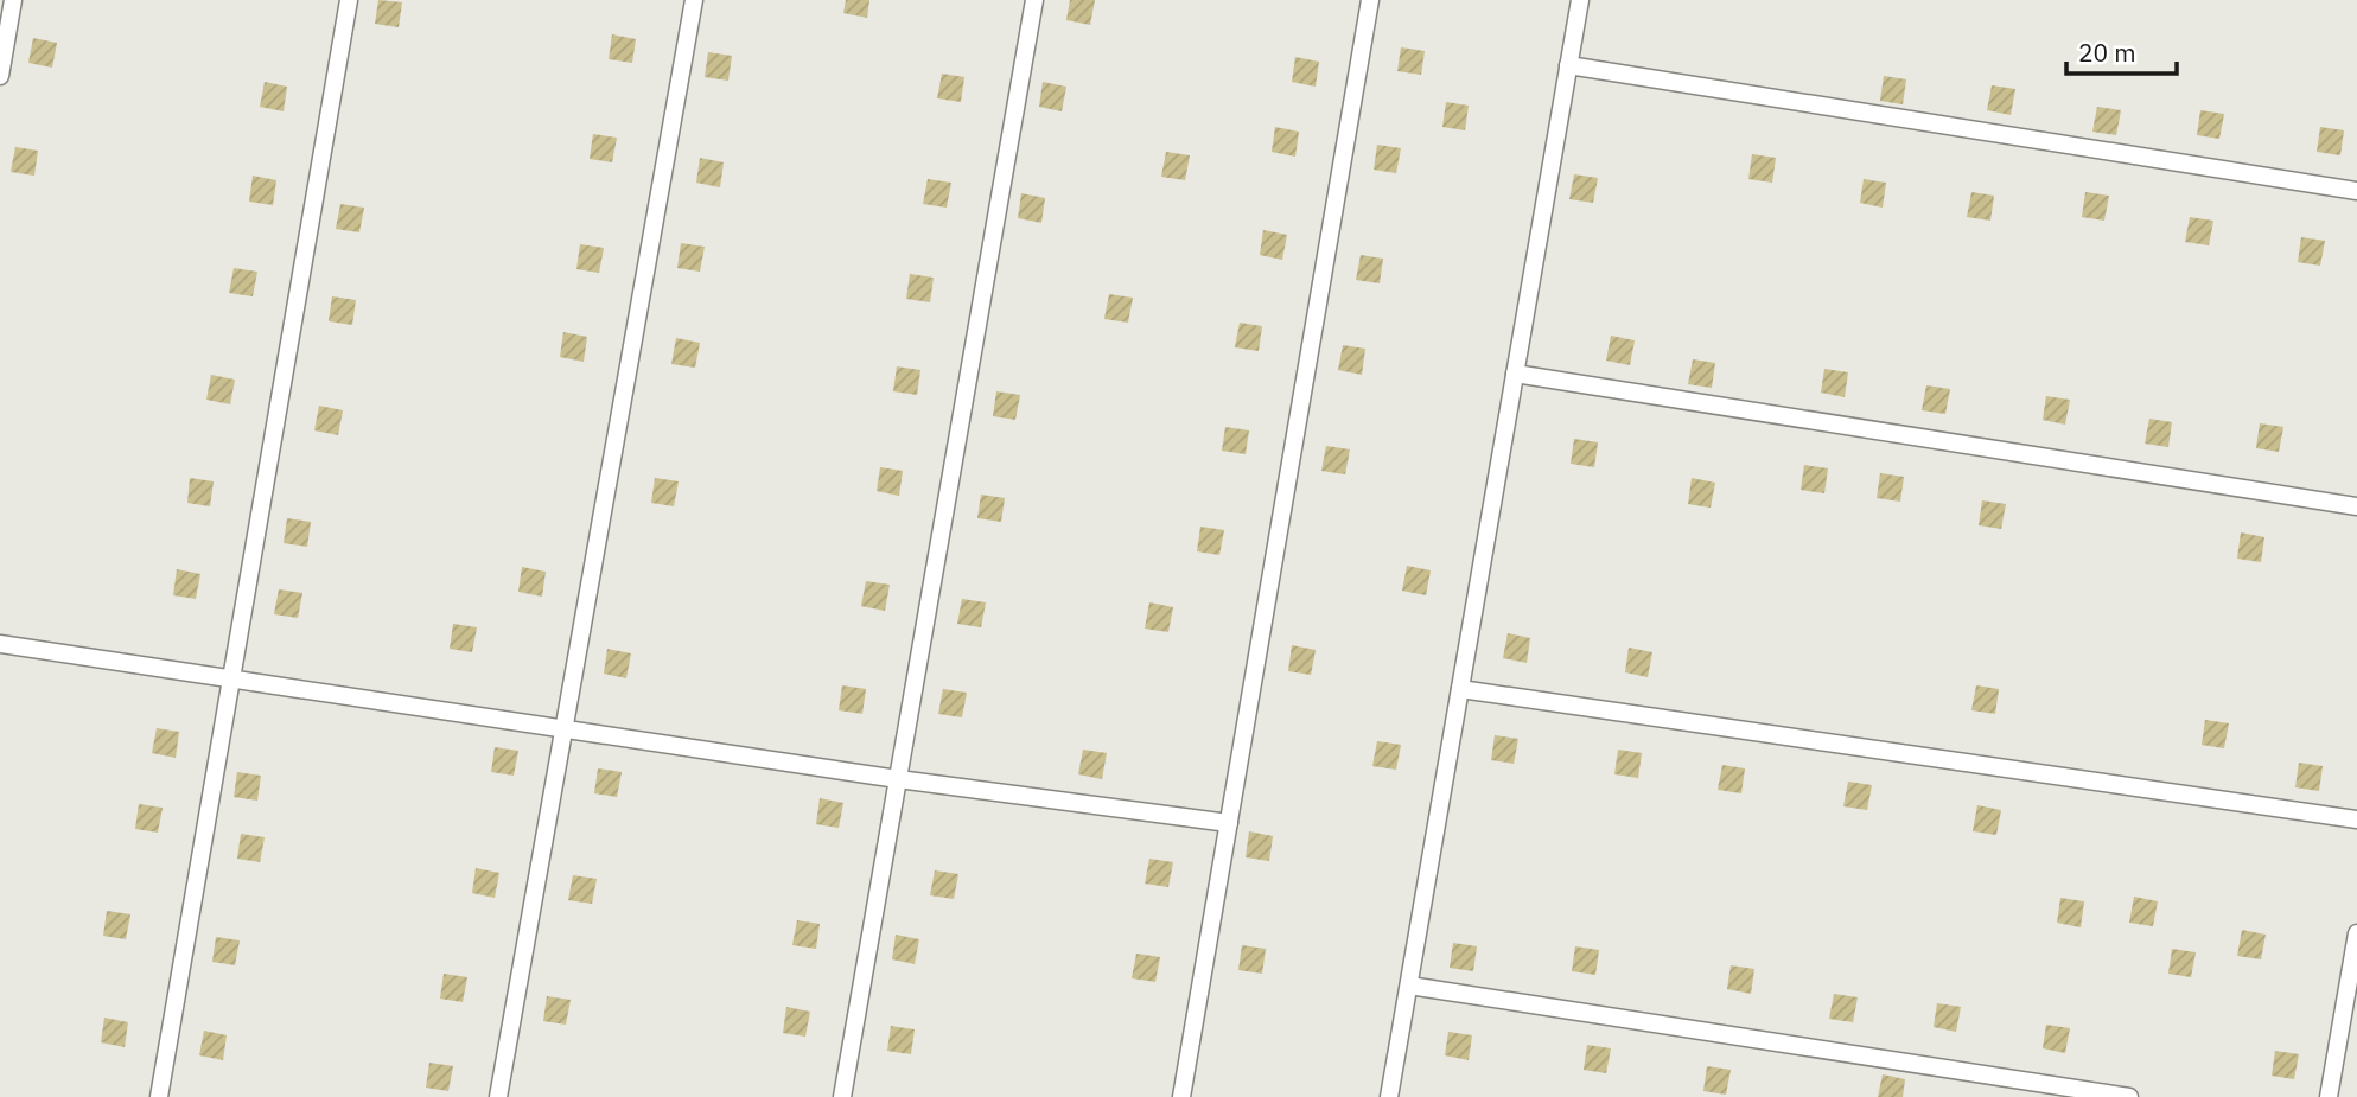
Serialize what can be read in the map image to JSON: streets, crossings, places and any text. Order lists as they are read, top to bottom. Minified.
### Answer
{"scale_bar":"20 m"}
